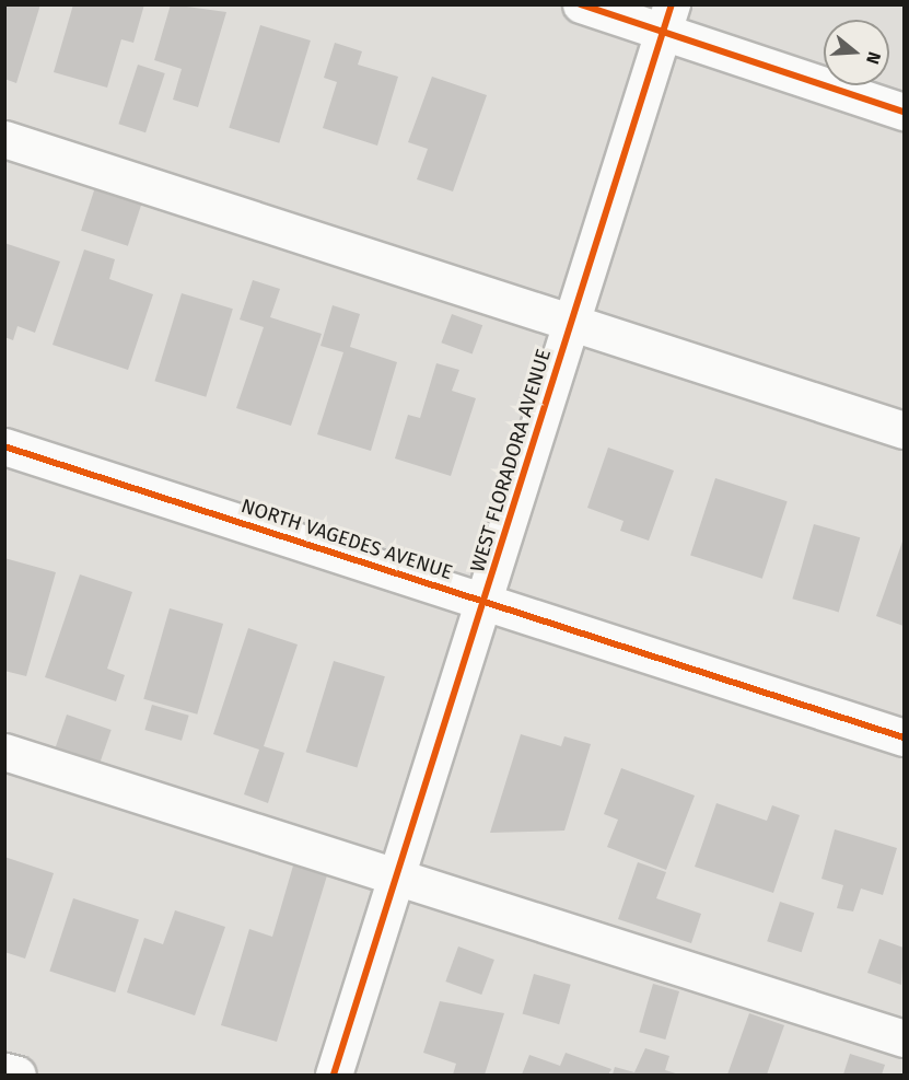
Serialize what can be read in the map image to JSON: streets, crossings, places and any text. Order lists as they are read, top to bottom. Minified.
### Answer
{"streets":{"street":["WEST FLORADORA AVENUE","NORTH VAGEDES AVENUE"]},"crossings":[["WEST FLORADORA AVENUE","NORTH VAGEDES AVENUE"]],"north":"right"}
